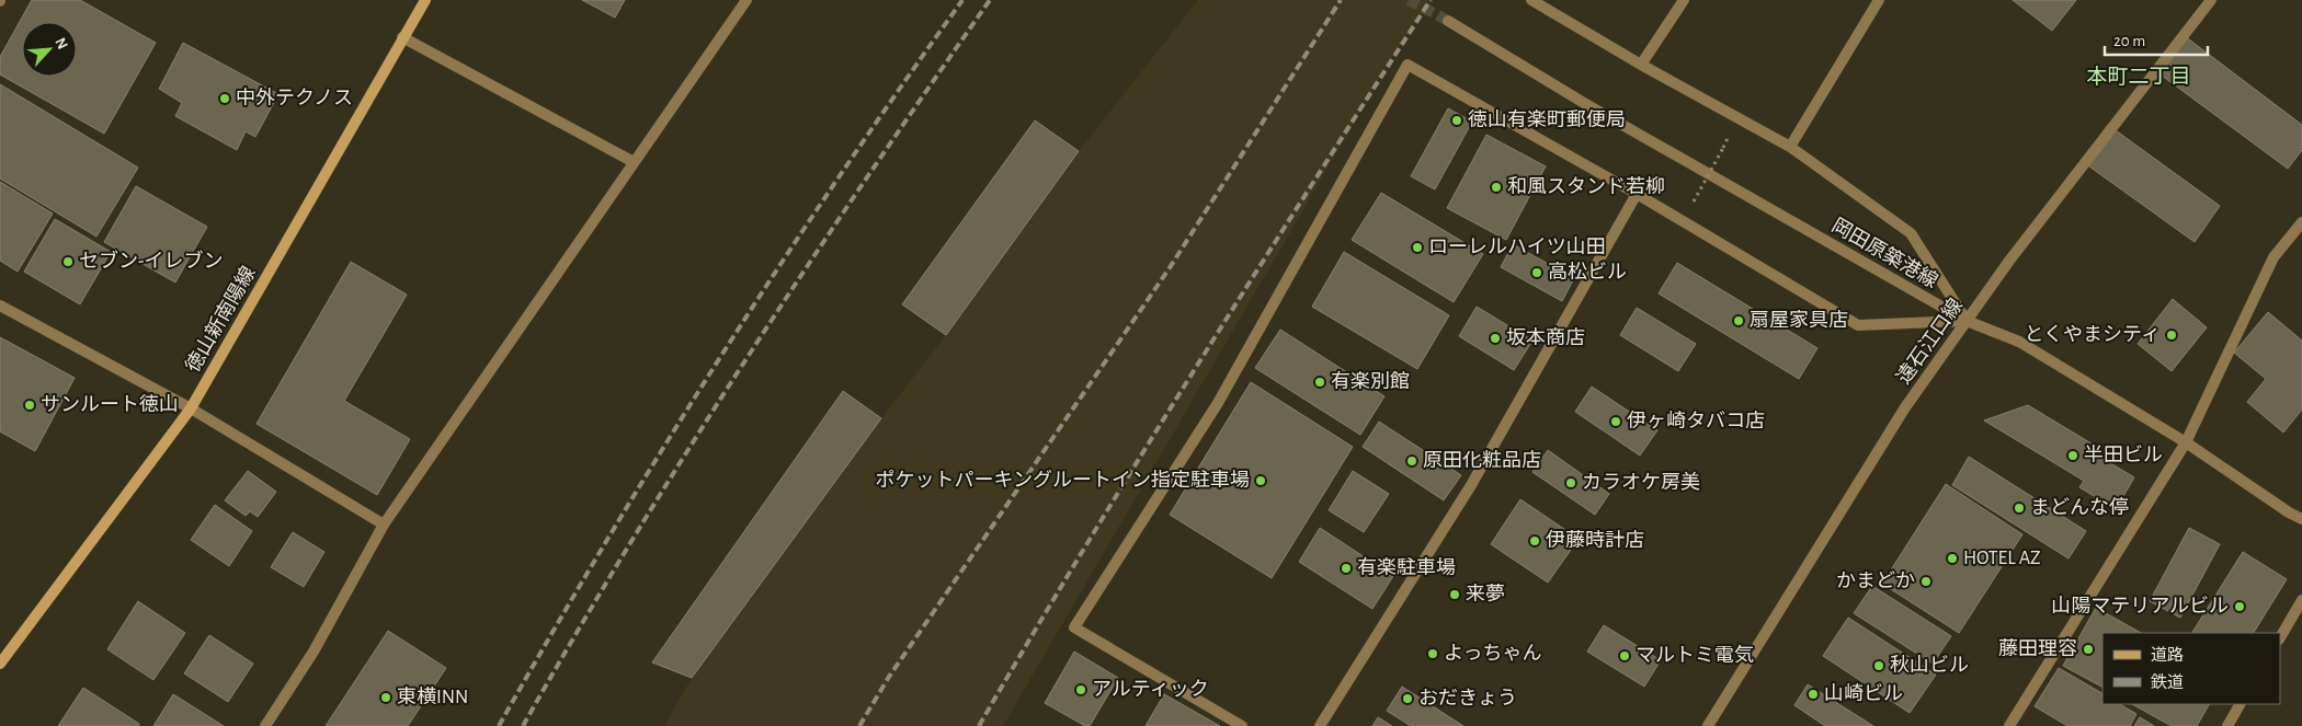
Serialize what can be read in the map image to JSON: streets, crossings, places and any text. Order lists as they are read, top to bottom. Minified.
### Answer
{"streets":{"main road":["徳山新南陽線"],"street":["岡田原築港線","遠石江口線"]},"crossings":[["岡田原築港線","遠石江口線"]],"districts":["本町二丁目"],"places":["中外テクノス","徳山有楽町郵便局","和風スタンド若柳","ローレルハイツ山田","セブン-イレブン","高松ビル","扇屋家具店","とくやまシティ","坂本商店","有楽別館","サンルート徳山","伊ヶ崎タバコ店","半田ビル","原田化粧品店","ポケットパーキングルートイン指定駐車場","カラオケ房美","まどんな停","伊藤時計店","HOTEL AZ","有楽駐車場","かまどか","来夢","山陽マテリアルビル","藤田理容","よっちゃん","マルトミ電気","秋山ビル","アルティック","山崎ビル","東横INN","おだきょう"],"legend":["道路","鉄道"],"scale_bar":"20 m","north":"top right"}
